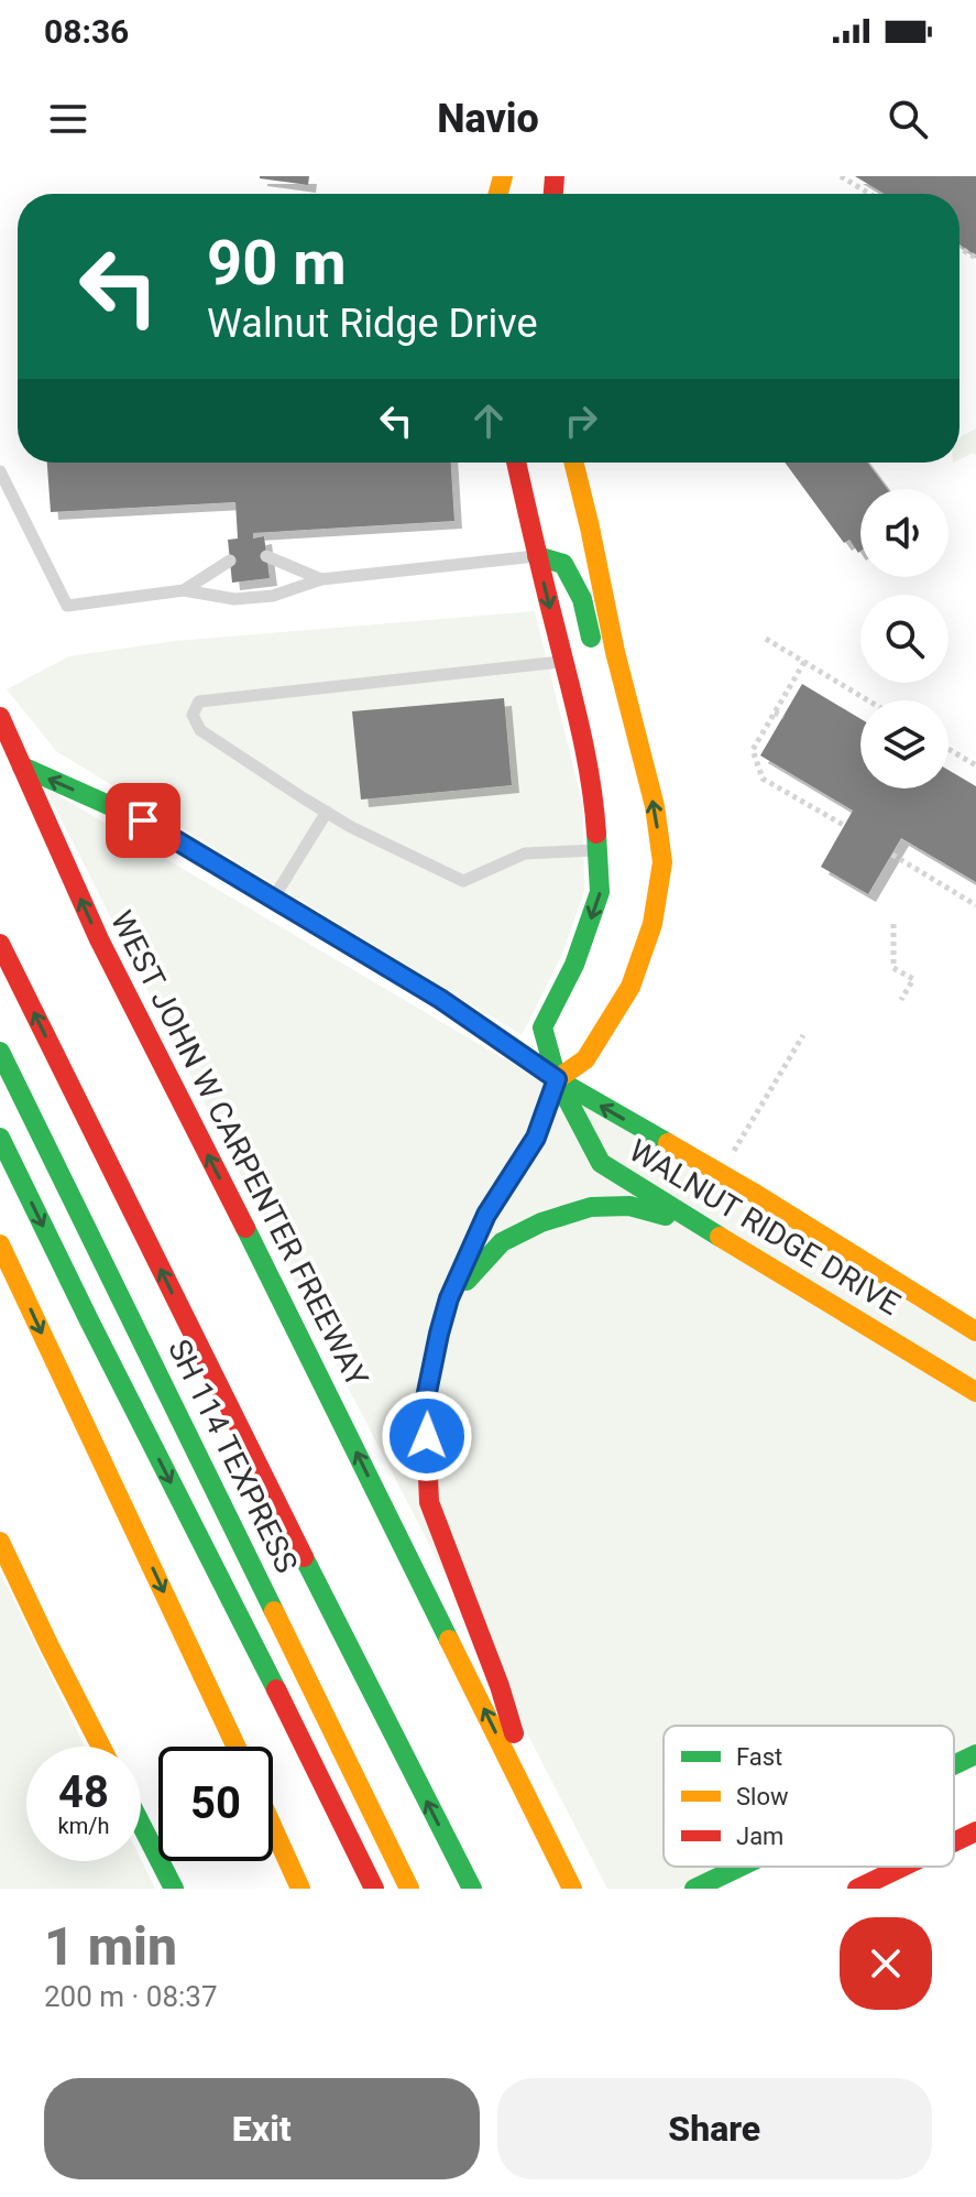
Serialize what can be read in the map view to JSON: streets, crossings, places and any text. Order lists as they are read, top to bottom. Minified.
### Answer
{"streets":{"main road":["WEST JOHN W CARPENTER FREEWAY","WALNUT RIDGE DRIVE","SH 114 TEXPRESS"]},"crossings":[["WEST JOHN W CARPENTER FREEWAY","WALNUT RIDGE DRIVE"]],"legend":["Fast","Slow","Jam"],"page":{"status":"08:36","header":"Navio","turn":["90 m","Walnut Ridge Drive"],"speed":"48 km/h","limit":"50","heading":["1 min","200 m · 08:37"],"buttons":["Exit","Share"]}}
